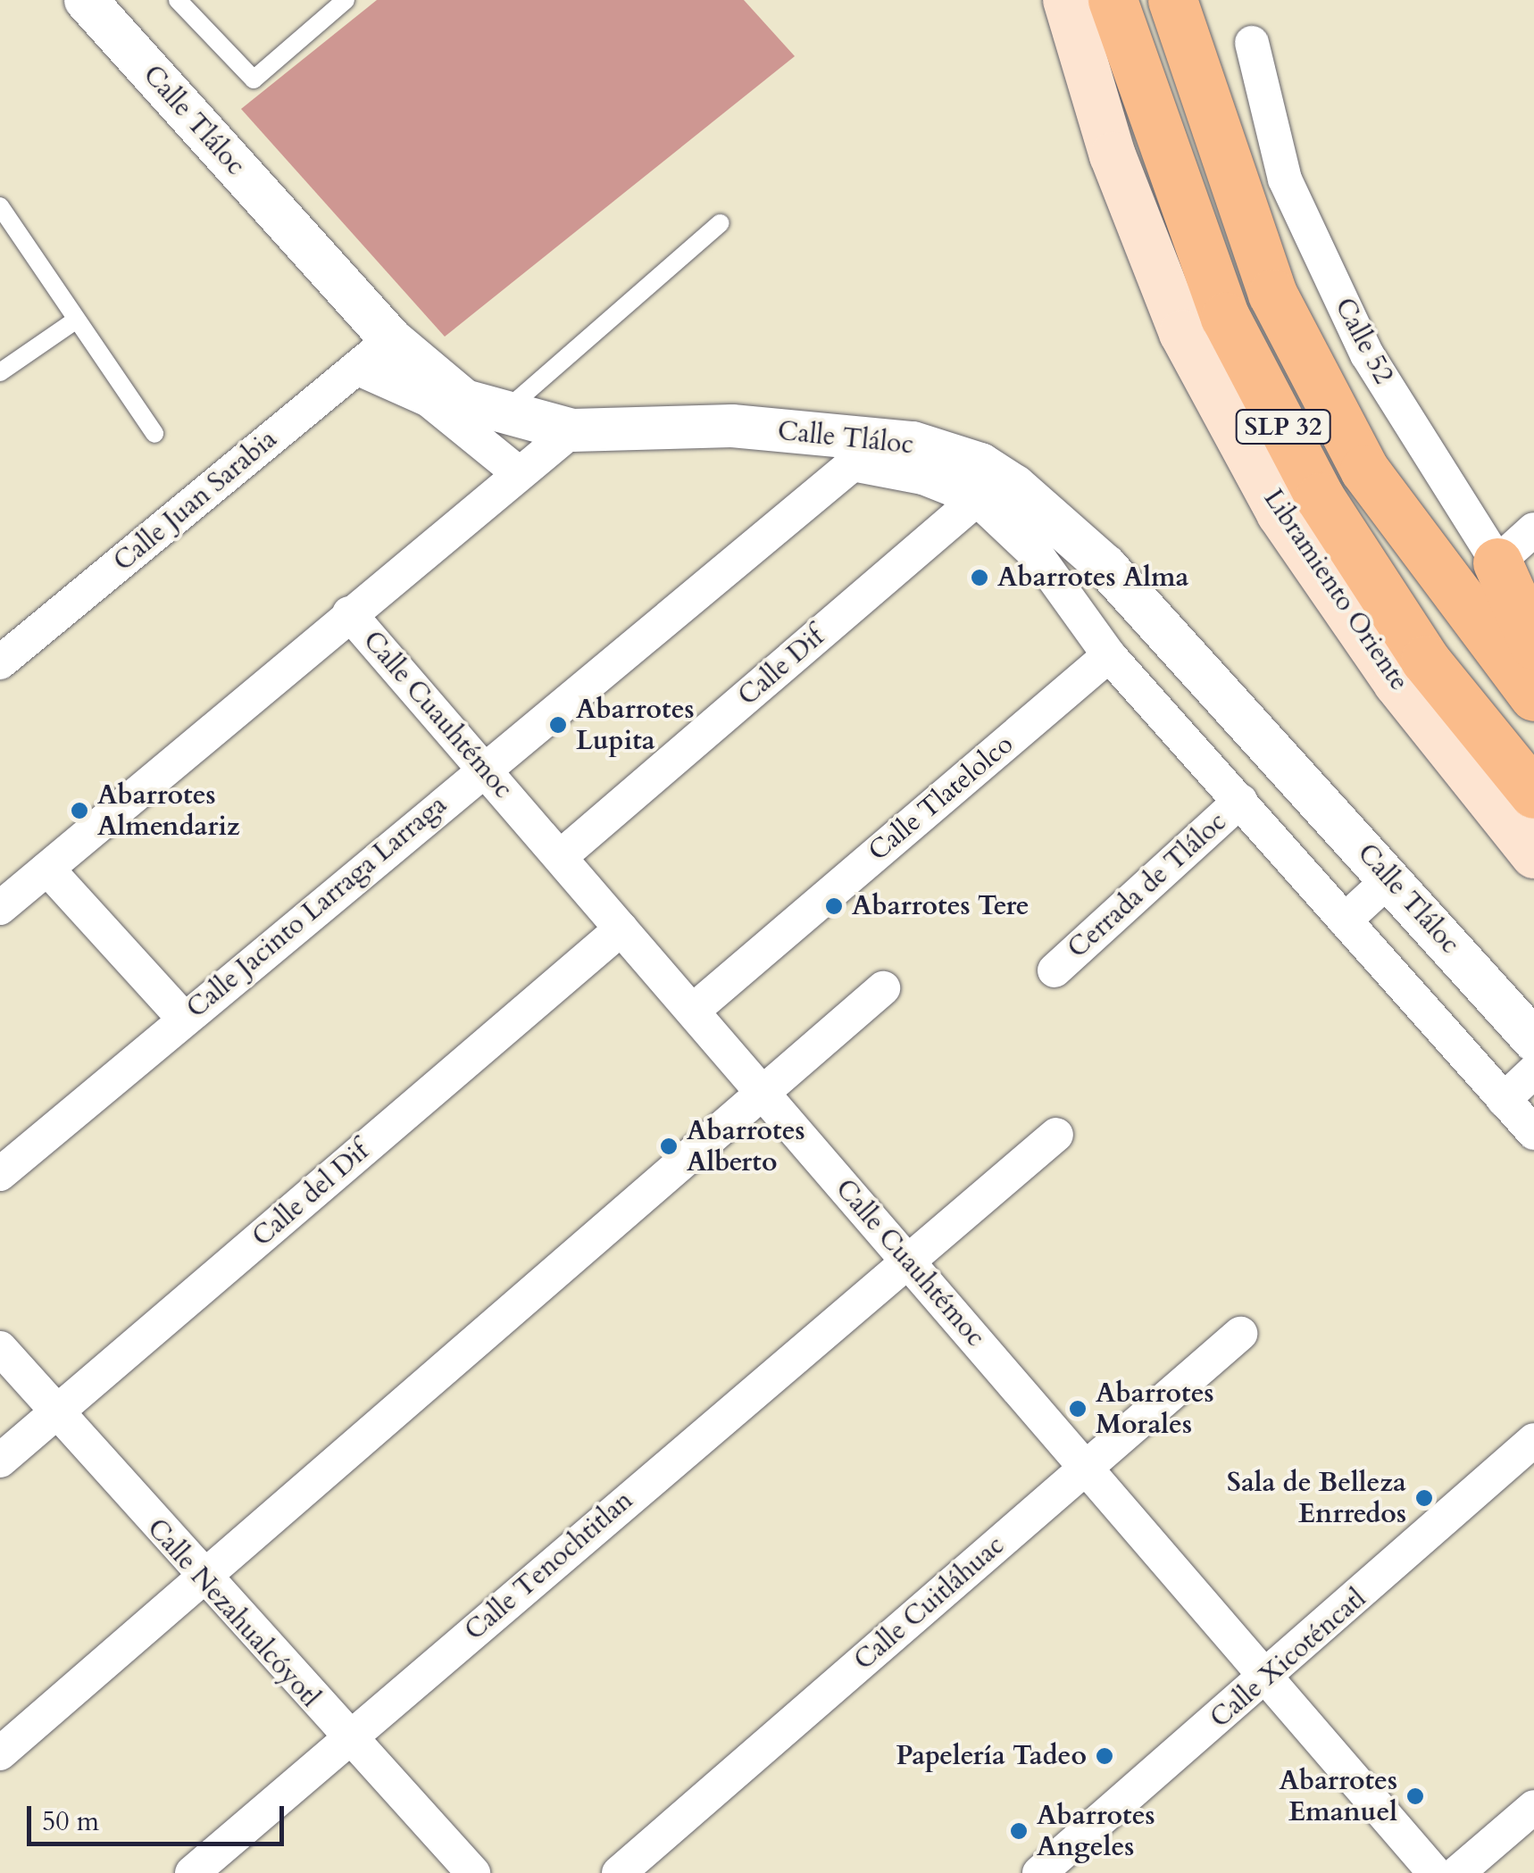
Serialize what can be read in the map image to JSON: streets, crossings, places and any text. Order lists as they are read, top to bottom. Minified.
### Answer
{"streets":{"highway":["SLP 32","Libramiento Oriente"],"main road":["Calle 52"],"street":["Calle Tláloc","Calle Juan Sarabia","Calle Dif","Calle Cuauhtémoc","Calle Tlatelolco","Cerrada de Tláloc","Calle Jacinto Larraga Larraga","Calle del Dif","Calle Tenochtitlan","Calle Cuitláhuac","Calle Nezahualcóyotl","Calle Xicoténcatl"]},"crossings":[["Calle Tláloc","Calle Juan Sarabia"],["Calle Tláloc","Calle Dif"],["Calle Tláloc","Calle Tlatelolco"],["Calle Tláloc","Cerrada de Tláloc"],["Calle Tláloc","Calle Jacinto Larraga Larraga"],["Calle Dif","Calle Cuauhtémoc"],["Calle Cuauhtémoc","Calle Tlatelolco"],["Calle Cuauhtémoc","Calle Jacinto Larraga Larraga"],["Calle Cuauhtémoc","Calle del Dif"],["Calle Cuauhtémoc","Calle Tenochtitlan"],["Calle Cuauhtémoc","Calle Cuitláhuac"],["Calle Cuauhtémoc","Calle Xicoténcatl"],["Calle del Dif","Calle Nezahualcóyotl"],["Calle Tenochtitlan","Calle Nezahualcóyotl"]],"places":["Abarrotes Alma","Abarrotes Lupita","Abarrotes Almendariz","Abarrotes Tere","Abarrotes Alberto","Abarrotes Morales","Sala de Belleza Enrredos","Papelería Tadeo","Abarrotes Emanuel","Abarrotes Angeles"],"scale_bar":"50 m"}
